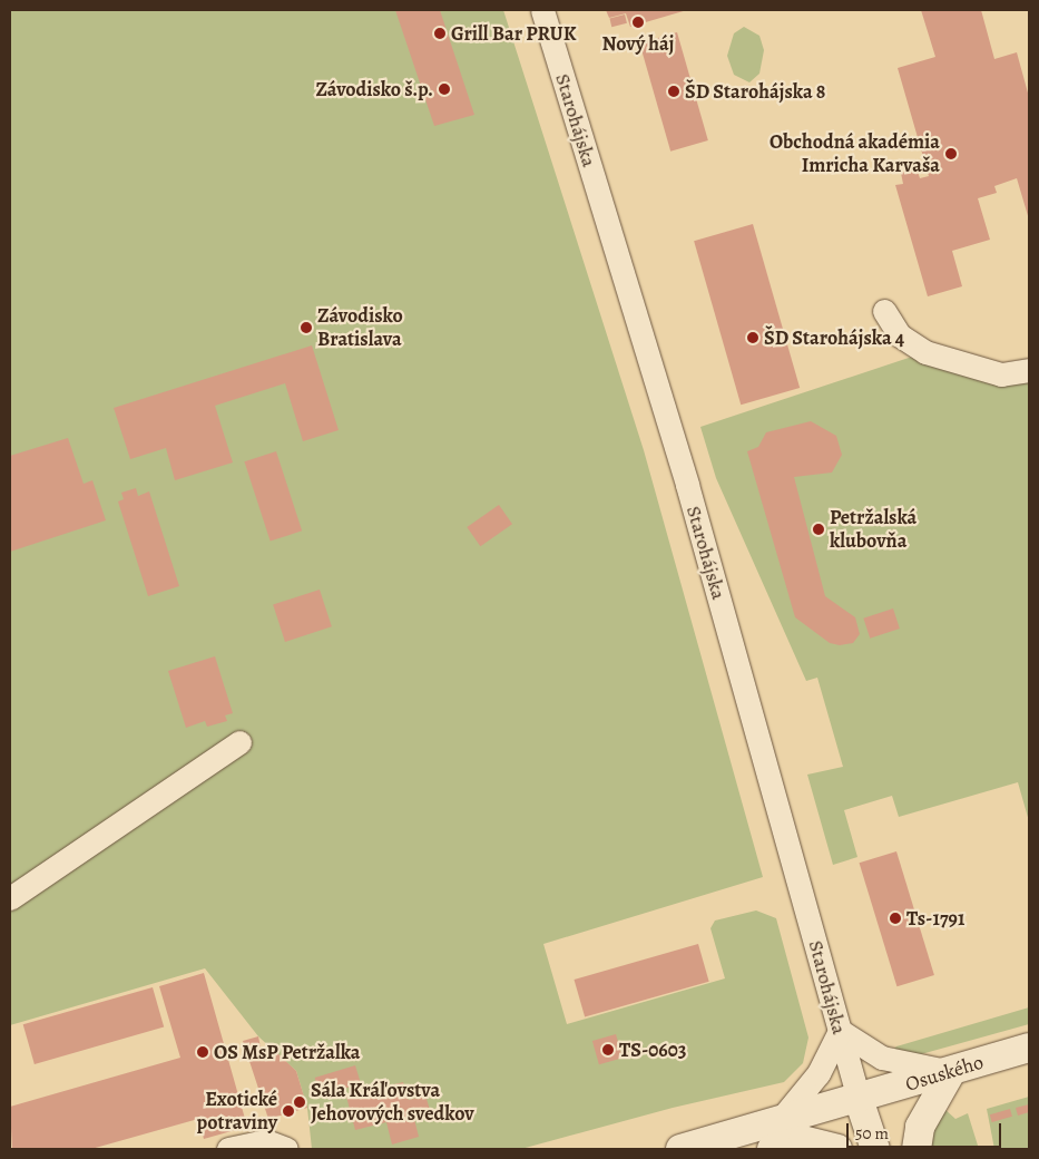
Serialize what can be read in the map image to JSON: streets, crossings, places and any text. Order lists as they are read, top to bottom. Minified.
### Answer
{"streets":{"street":["Starohájska","Osuského"]},"crossings":[["Starohájska","Osuského"]],"places":["Nový háj","Grill Bar PRUK","Závodisko š.p.","ŠD Starohájska 8","Obchodná akadémia Imricha Karvaša","Závodisko Bratislava","ŠD Starohájska 4","Petržalská klubovňa","Ts-1791","TS-0603","OS MsP Petržalka","Sála Kráľovstva Jehovových svedkov","Exotické potraviny"],"scale_bar":"50 m"}
